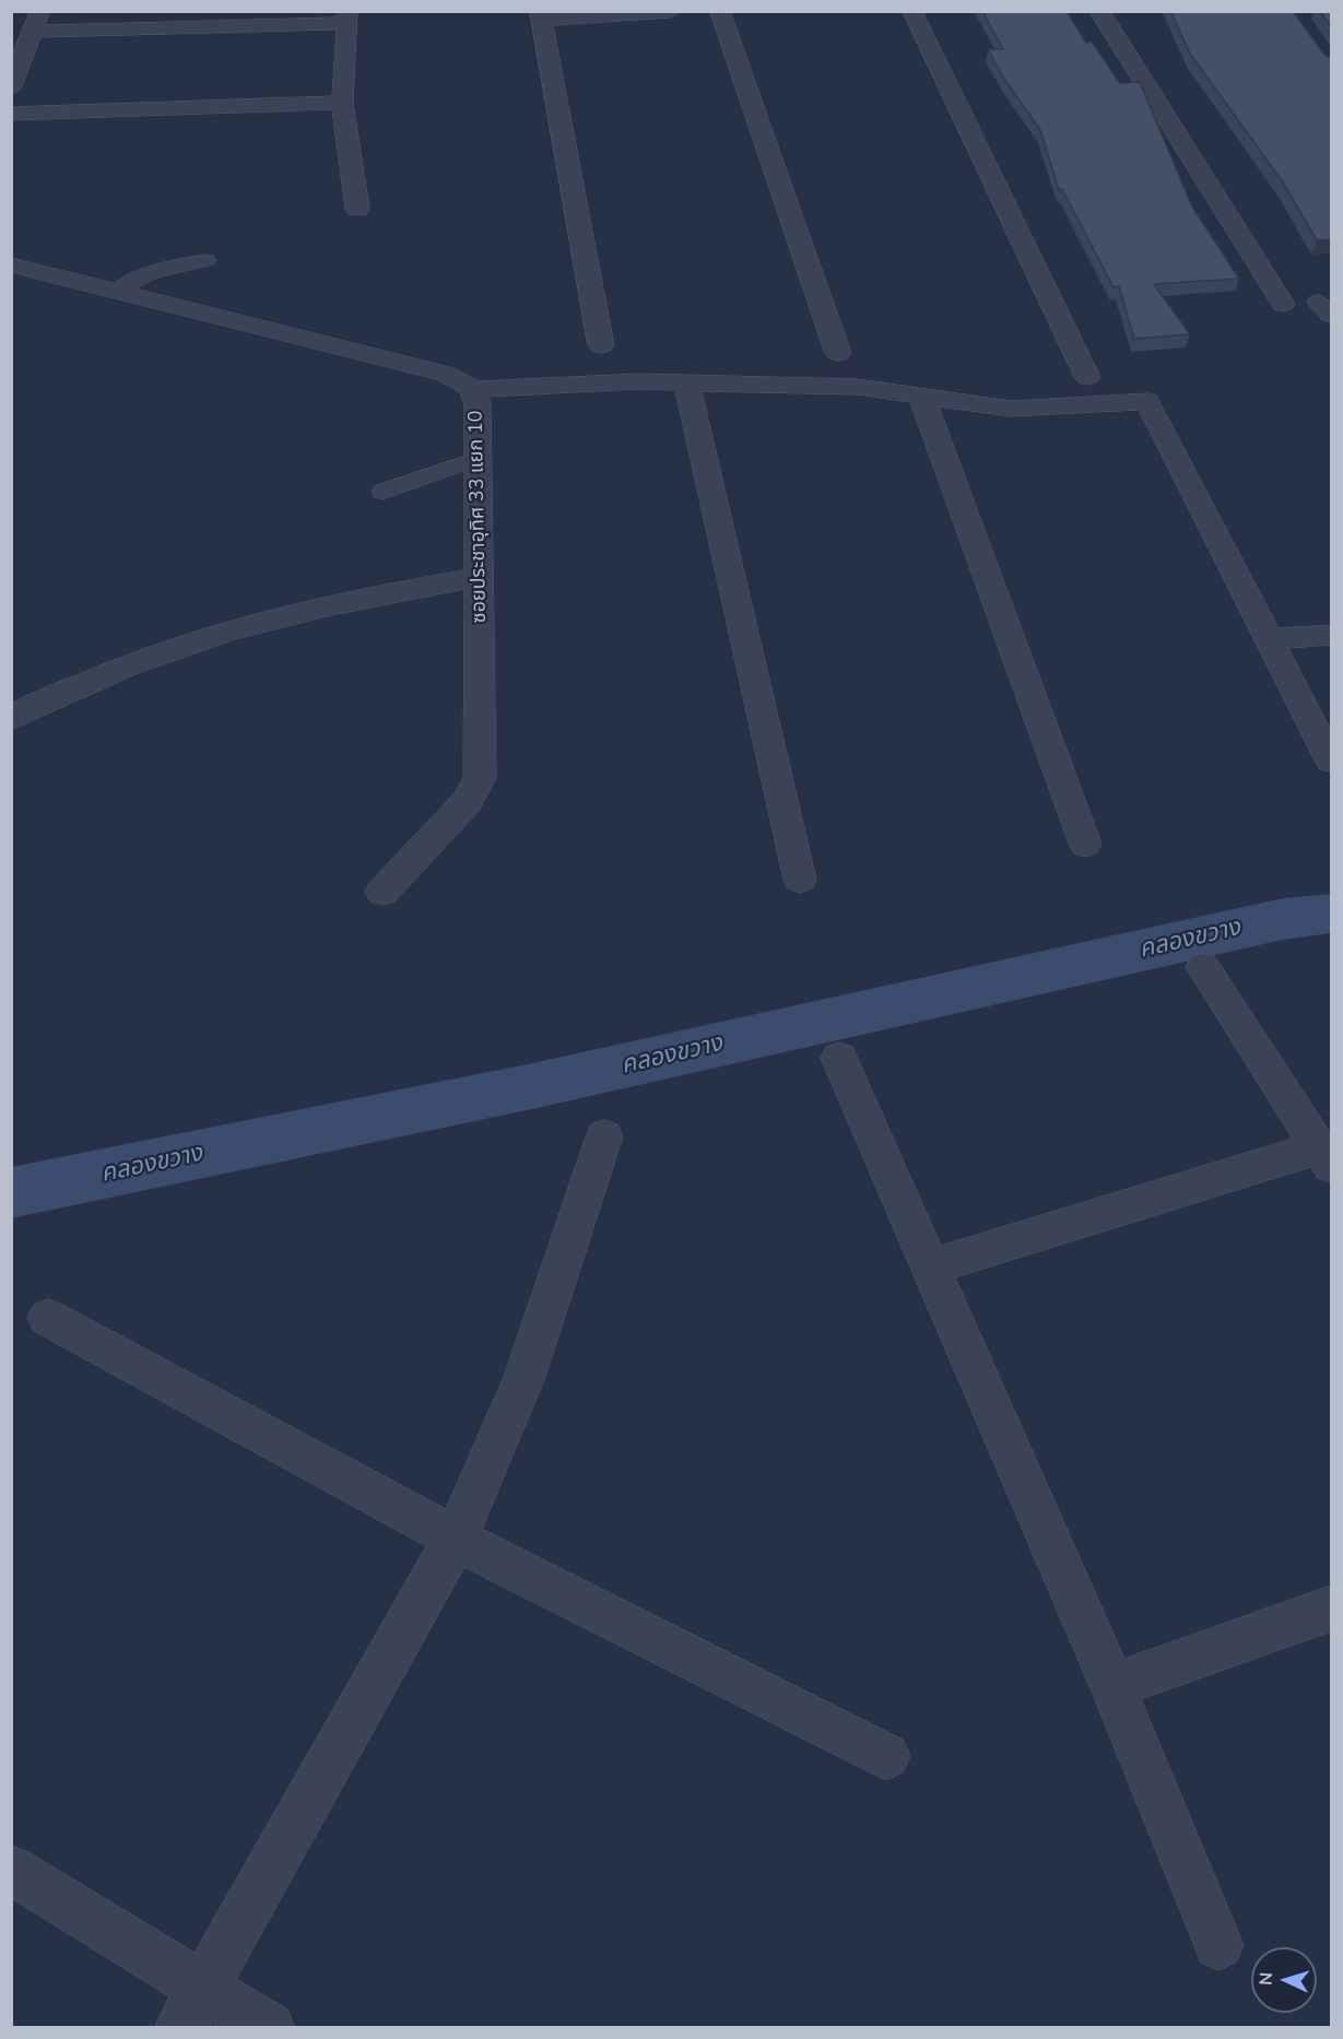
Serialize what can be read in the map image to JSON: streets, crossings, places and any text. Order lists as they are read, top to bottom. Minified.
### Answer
{"streets":{"street":["ซอยประชาอุทิศ 33 แยก 10"]},"water":["คลองขวาง"],"north":"left"}
